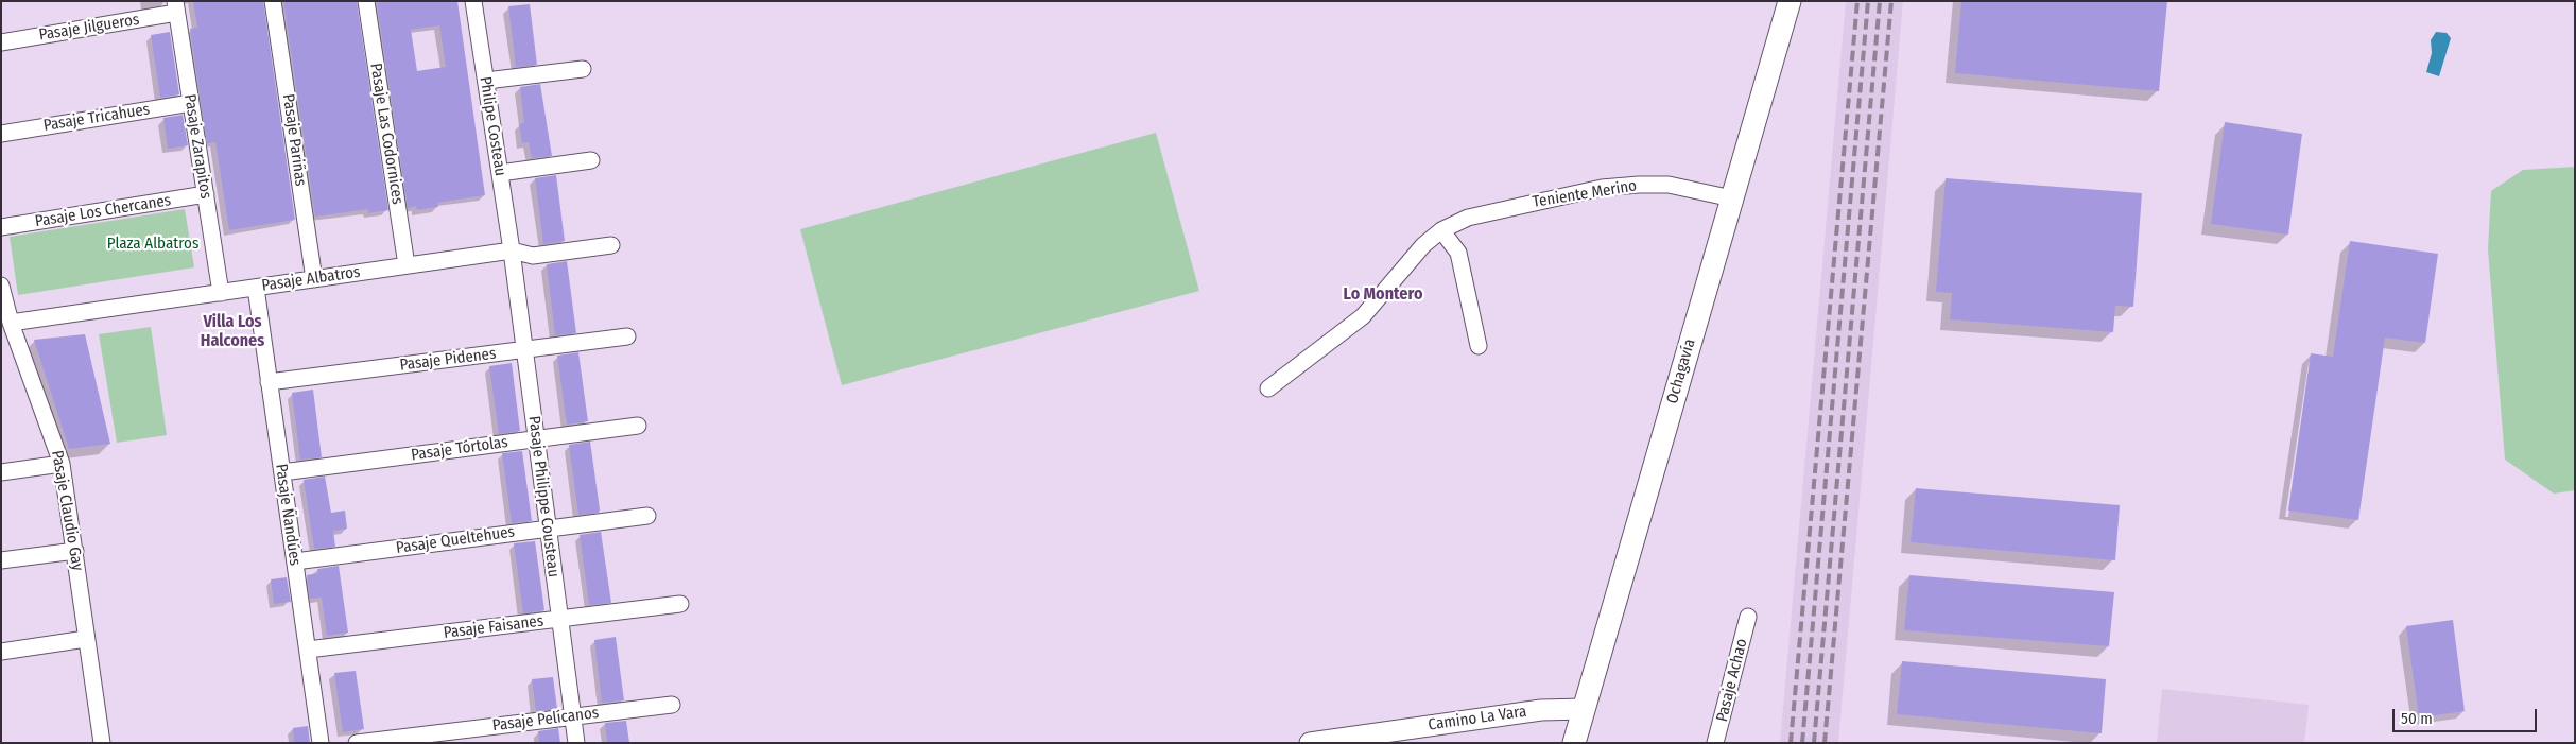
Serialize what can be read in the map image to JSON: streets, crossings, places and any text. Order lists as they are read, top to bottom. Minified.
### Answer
{"streets":{"main road":["Ochagavía"],"street":["Pasaje Jilgueros","Pasaje Tricahues","Philipe Costeau","Pasaje Las Codornices","Pasaje Pariñas","Pasaje Zarapitos","Teniente Merino","Pasaje Los Chercanes","Pasaje Albatros","Pasaje Pidenes","Pasaje Tórtolas","Pasaje Philippe Cousteau","Pasaje Claudio Gay","Pasaje Ñandúes","Pasaje Queltehues","Pasaje Faisanes","Pasaje Achao","Camino La Vara","Pasaje Pelícanos"]},"crossings":[["Pasaje Jilgueros","Pasaje Zarapitos"],["Pasaje Tricahues","Pasaje Zarapitos"],["Philipe Costeau","Pasaje Albatros"],["Philipe Costeau","Pasaje Philippe Cousteau"],["Pasaje Las Codornices","Pasaje Albatros"],["Pasaje Pariñas","Pasaje Albatros"],["Pasaje Zarapitos","Pasaje Los Chercanes"],["Pasaje Zarapitos","Pasaje Albatros"],["Teniente Merino","Ochagavía"],["Pasaje Albatros","Pasaje Philippe Cousteau"],["Pasaje Albatros","Pasaje Claudio Gay"],["Pasaje Albatros","Pasaje Ñandúes"],["Pasaje Pidenes","Pasaje Philippe Cousteau"],["Pasaje Pidenes","Pasaje Ñandúes"],["Ochagavía","Camino La Vara"],["Pasaje Tórtolas","Pasaje Philippe Cousteau"],["Pasaje Tórtolas","Pasaje Ñandúes"],["Pasaje Philippe Cousteau","Pasaje Queltehues"],["Pasaje Philippe Cousteau","Pasaje Faisanes"],["Pasaje Philippe Cousteau","Pasaje Pelícanos"],["Pasaje Ñandúes","Pasaje Queltehues"],["Pasaje Ñandúes","Pasaje Faisanes"]],"districts":["Lo Montero","Villa Los Halcones"],"parks":["Plaza Albatros"],"scale_bar":"50 m"}
